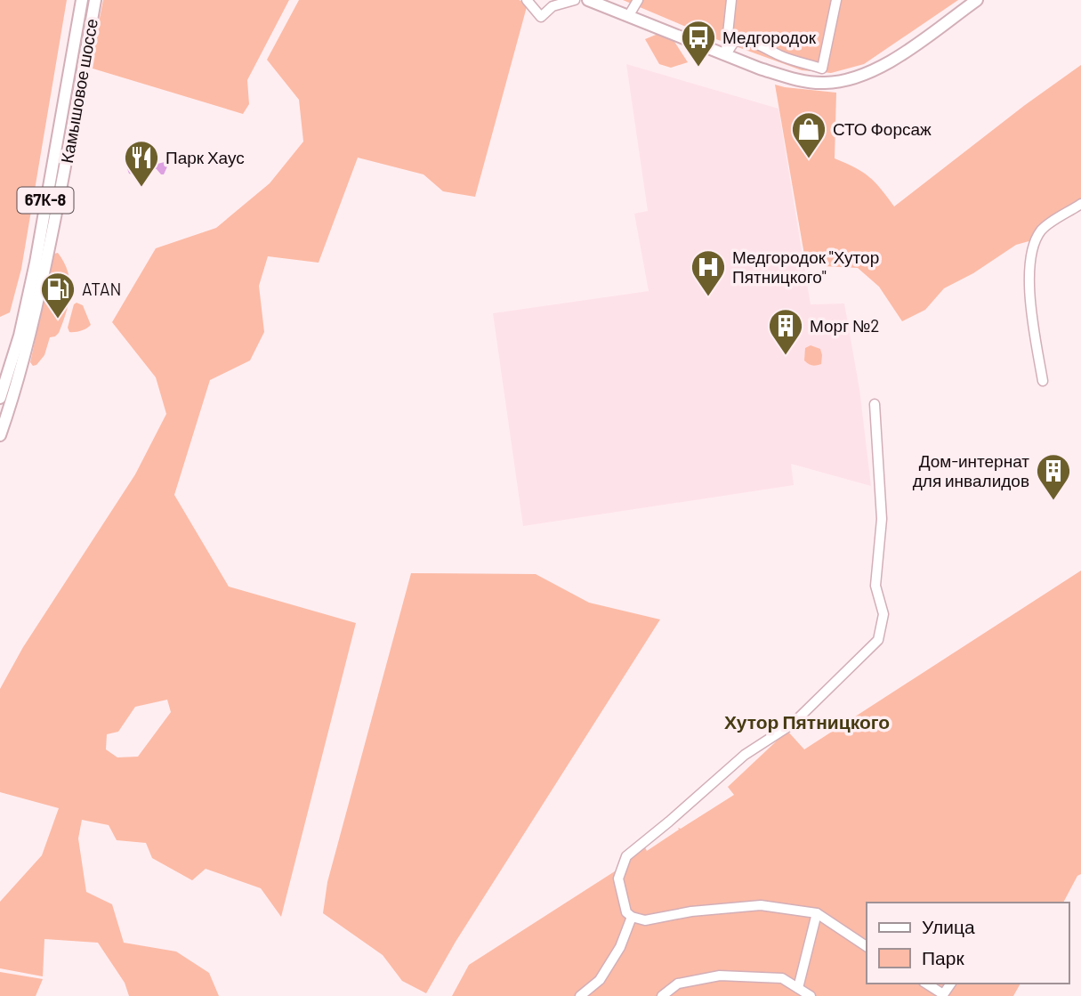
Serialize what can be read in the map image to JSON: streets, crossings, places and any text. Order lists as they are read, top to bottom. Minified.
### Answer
{"streets":{"main road":["Камышовое шоссе","67К-8"]},"districts":["Хутор Пятницкого"],"places":{"bus stop":["Медгородок"],"shop":["СТО Форсаж"],"restaurant":["Парк Хаус"],"hospital":["Медгородок \"Хутор Пятницкого\""],"fuel station":["ATAN"],"building":["Морг №2","Дом-интернат для инвалидов"]},"legend":["Улица","Парк"]}
